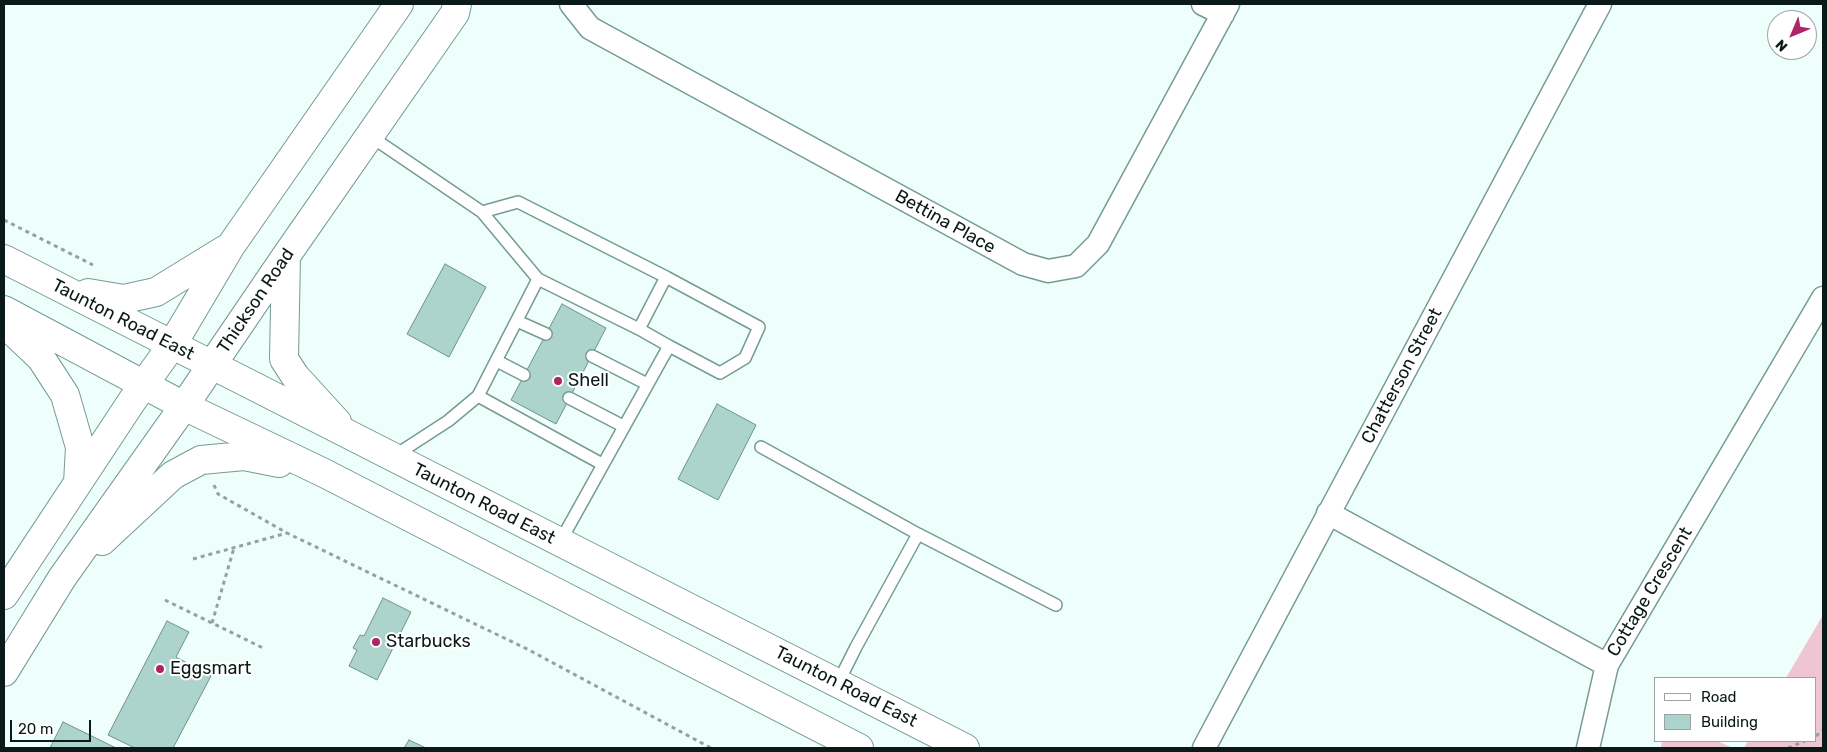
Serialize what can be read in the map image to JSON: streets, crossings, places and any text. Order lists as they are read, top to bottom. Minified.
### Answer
{"streets":{"main road":["Thickson Road","Taunton Road East"],"street":["Bettina Place","Chatterson Street","Cottage Crescent"]},"crossings":[["Thickson Road","Taunton Road East"],["Chatterson Street","Cottage Crescent"]],"places":["Shell","Starbucks","Eggsmart"],"legend":["Road","Building"],"scale_bar":"20 m","north":"bottom left"}
